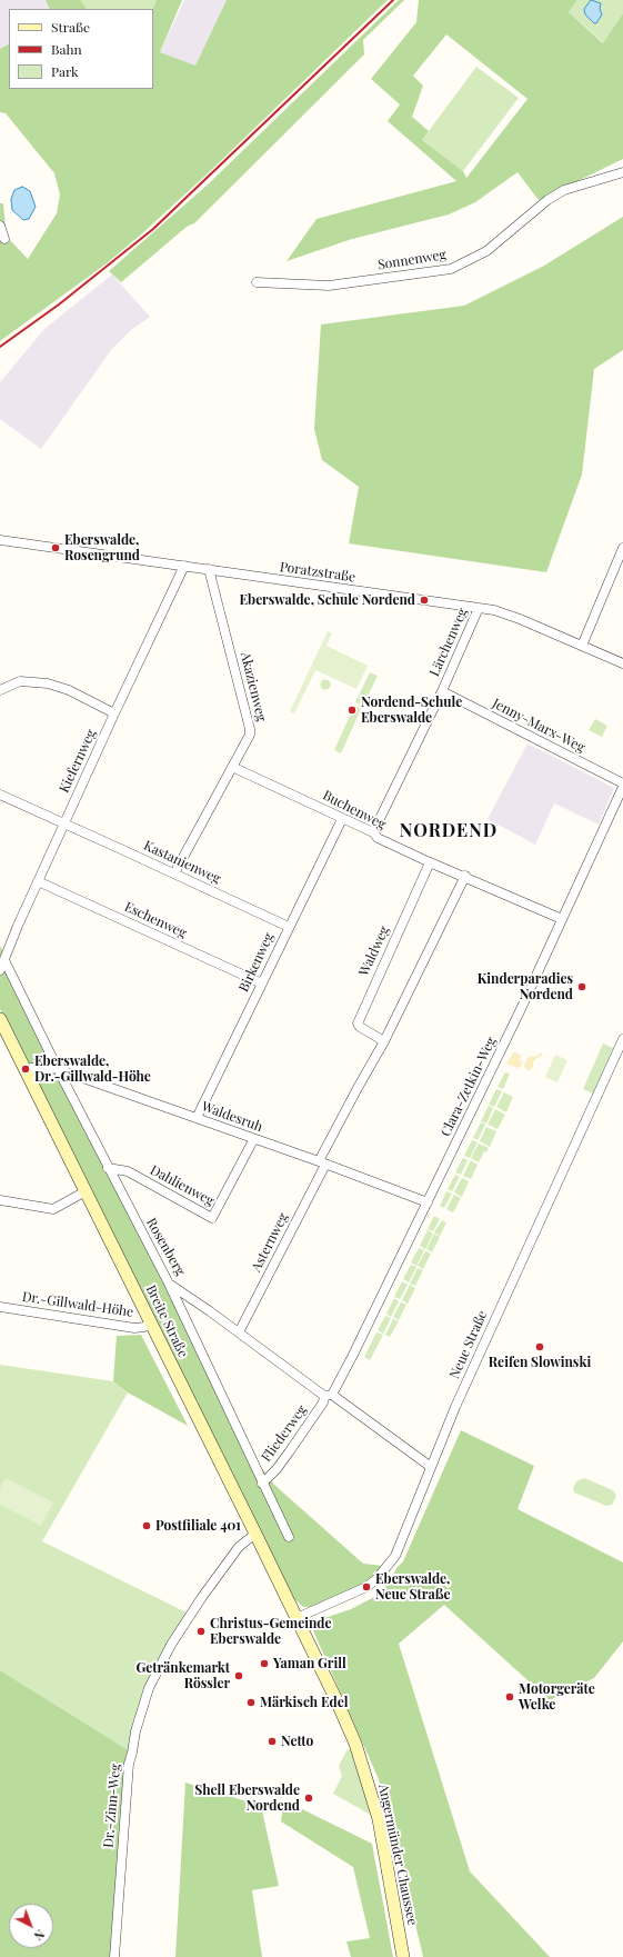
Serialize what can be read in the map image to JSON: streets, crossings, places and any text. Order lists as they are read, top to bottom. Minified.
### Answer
{"streets":{"main road":["Breite Straße","Angermünder Chaussee"],"street":["Sonnenweg","Poratzstraße","Lärchenweg","Akazienweg","Jenny-Marx-Weg","Kiefernweg","Buchenweg","Kastanienweg","Eschenweg","Waldweg","Birkenweg","Clara-Zetkin-Weg","Waldesruh","Dahlienweg","Asternweg","Rosenberg","Dr.-Gillwald-Höhe","Neue Straße","Fliederweg","Dr.-Zinn-Weg"]},"crossings":[["Poratzstraße","Lärchenweg"],["Poratzstraße","Akazienweg"],["Poratzstraße","Kiefernweg"],["Lärchenweg","Jenny-Marx-Weg"],["Lärchenweg","Buchenweg"],["Akazienweg","Buchenweg"],["Akazienweg","Kastanienweg"],["Kiefernweg","Kastanienweg"],["Kiefernweg","Eschenweg"],["Kiefernweg","Rosenberg"],["Buchenweg","Waldweg"],["Buchenweg","Birkenweg"],["Buchenweg","Clara-Zetkin-Weg"],["Kastanienweg","Birkenweg"],["Eschenweg","Birkenweg"],["Birkenweg","Waldesruh"],["Clara-Zetkin-Weg","Waldesruh"],["Clara-Zetkin-Weg","Rosenberg"],["Clara-Zetkin-Weg","Fliederweg"],["Waldesruh","Dahlienweg"],["Waldesruh","Asternweg"],["Waldesruh","Rosenberg"],["Waldesruh","Breite Straße"],["Dahlienweg","Rosenberg"],["Asternweg","Rosenberg"],["Rosenberg","Neue Straße"],["Rosenberg","Fliederweg"],["Dr.-Gillwald-Höhe","Breite Straße"],["Breite Straße","Neue Straße"],["Breite Straße","Dr.-Zinn-Weg"],["Breite Straße","Angermünder Chaussee"]],"districts":["NORDEND"],"places":["Eberswalde, Rosengrund","Eberswalde, Schule Nordend","Nordend-Schule Eberswalde","Kinderparadies Nordend","Eberswalde, Dr.-Gillwald-Höhe","Reifen Slowinski","Postfiliale 401","Eberswalde, Neue Straße","Christus-Gemeinde Eberswalde","Yaman Grill","Getränkemarkt Rössler","Motorgeräte Welke","Märkisch Edel","Netto","Shell Eberswalde Nordend"],"legend":["Straße","Bahn","Park"],"north":"bottom right"}
